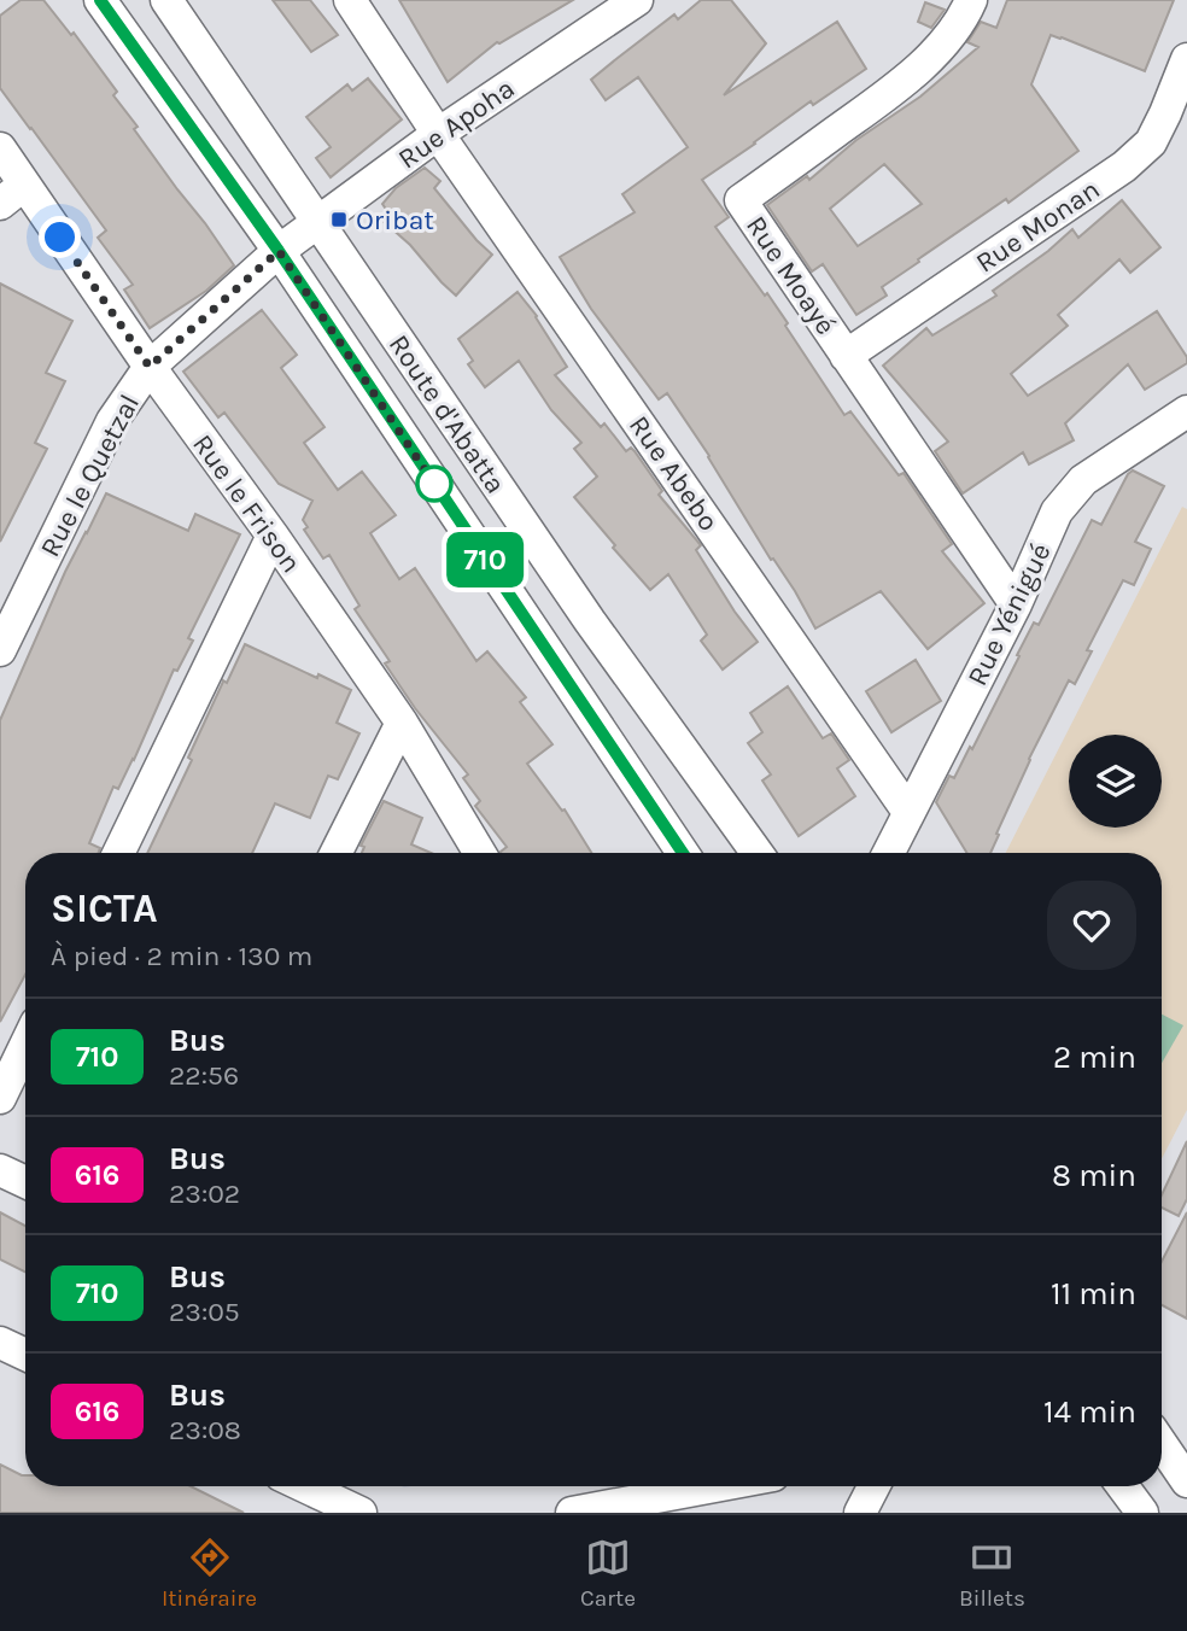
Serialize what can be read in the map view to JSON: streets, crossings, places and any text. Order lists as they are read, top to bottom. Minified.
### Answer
{"streets":{"street":["Rue Apoha","Rue Monan","Rue Moayé","Route d'Abatta","Rue Abebo","Rue le Quetzal","Rue le Frison","Rue Yénigué"]},"crossings":[["Rue Apoha","Route d'Abatta"],["Rue Apoha","Rue Abebo"],["Rue Apoha","Rue le Quetzal"],["Rue Monan","Rue Moayé"],["Rue Moayé","Rue Yénigué"],["Route d'Abatta","Rue le Quetzal"],["Rue Abebo","Rue Yénigué"],["Rue le Quetzal","Rue le Frison"]],"places":{"transit":["Oribat"]},"lines":["bus line 710"],"page":{"on_map":"710","heading":["SICTA","À pied · 2 min · 130 m"],"list":[{"mark":"710","name":"Bus","note":"22:56","value":"2 min"},{"mark":"616","name":"Bus","note":"23:02","value":"8 min"},{"mark":"710","name":"Bus","note":"23:05","value":"11 min"},{"mark":"616","name":"Bus","note":"23:08","value":"14 min"}],"tabs":["Itinéraire","Carte","Billets"]}}
